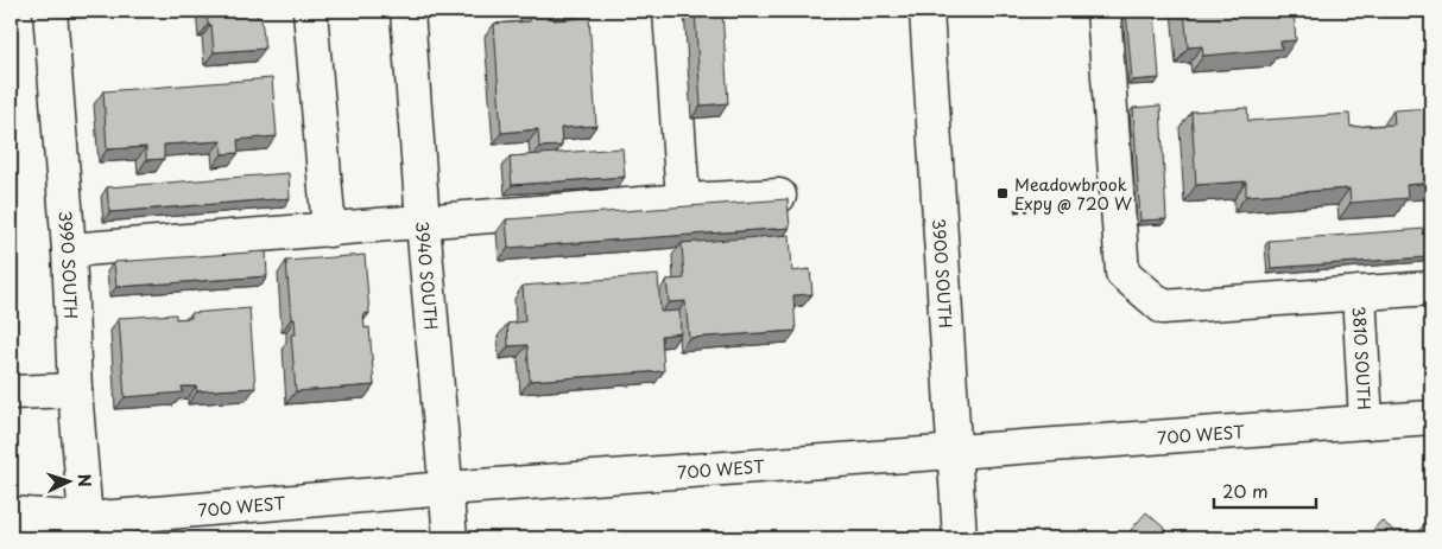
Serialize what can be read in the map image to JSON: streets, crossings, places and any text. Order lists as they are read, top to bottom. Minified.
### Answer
{"streets":{"street":["3990 SOUTH","3900 SOUTH","3940 SOUTH","3810 SOUTH","700 WEST"]},"crossings":[["3990 SOUTH","700 WEST"],["3900 SOUTH","700 WEST"],["3940 SOUTH","700 WEST"],["3810 SOUTH","700 WEST"]],"places":{"transit":["Meadowbrook Expy @ 720 W"]},"scale_bar":"20 m","north":"right"}
